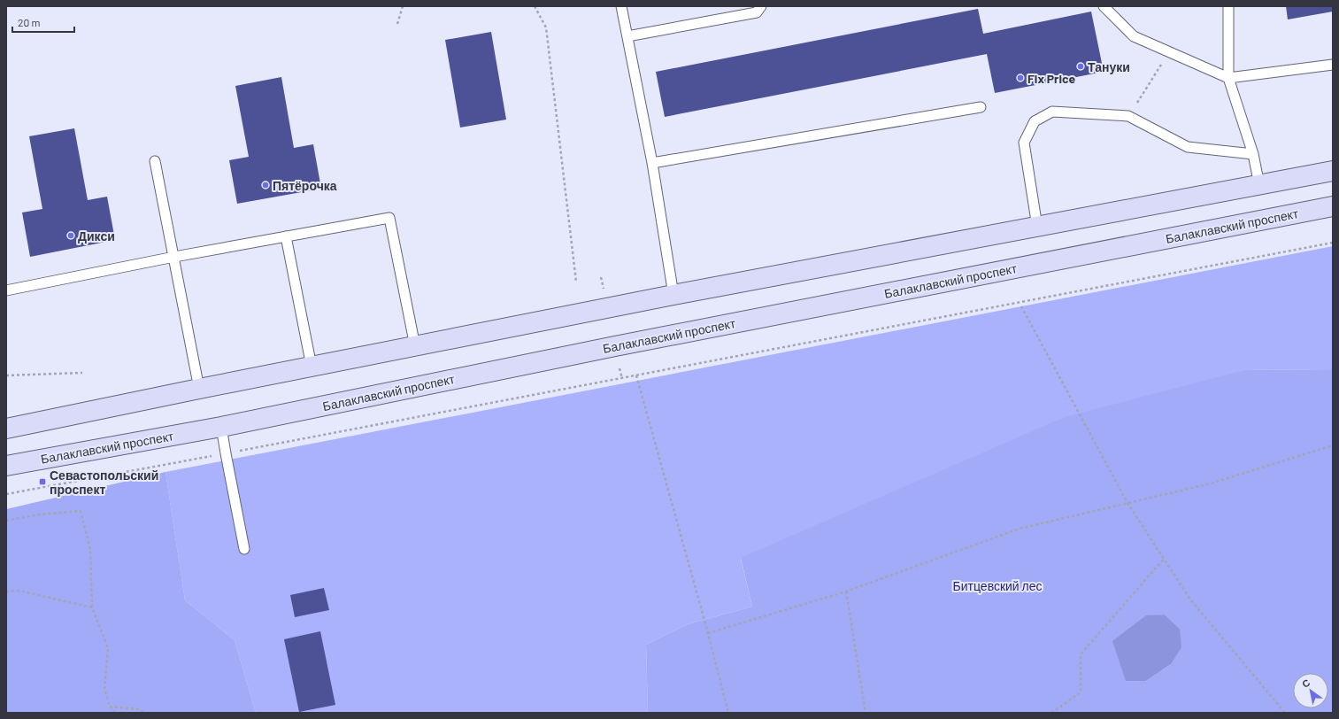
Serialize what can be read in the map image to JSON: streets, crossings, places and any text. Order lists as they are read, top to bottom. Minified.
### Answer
{"streets":{"main road":["Балаклавский проспект"]},"parks":["Битцевский лес"],"places":{"other":["Тануки","Fix Price","Пятёрочка","Дикси"],"transit":["Севастопольский проспект"]},"scale_bar":"20 m","north":"top left"}
